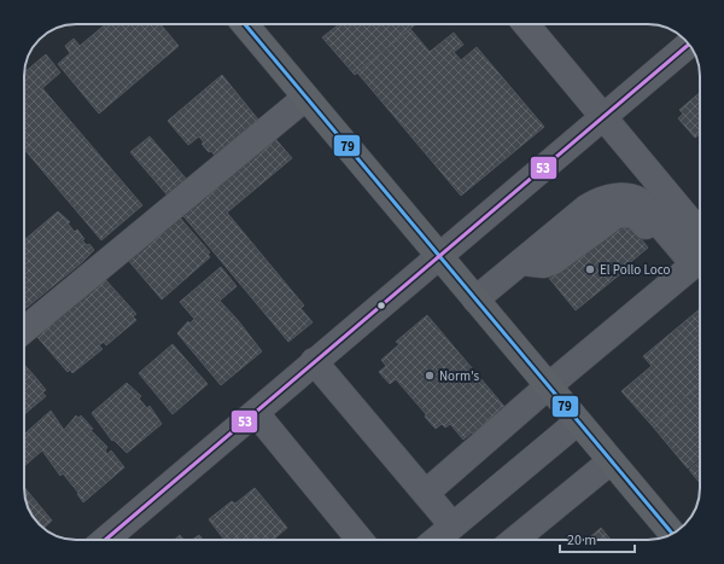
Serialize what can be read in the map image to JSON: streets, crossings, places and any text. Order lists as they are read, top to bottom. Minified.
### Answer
{"places":["El Pollo Loco","Norm's"],"lines":["transit line 79","transit line 53"],"scale_bar":"20 m"}
